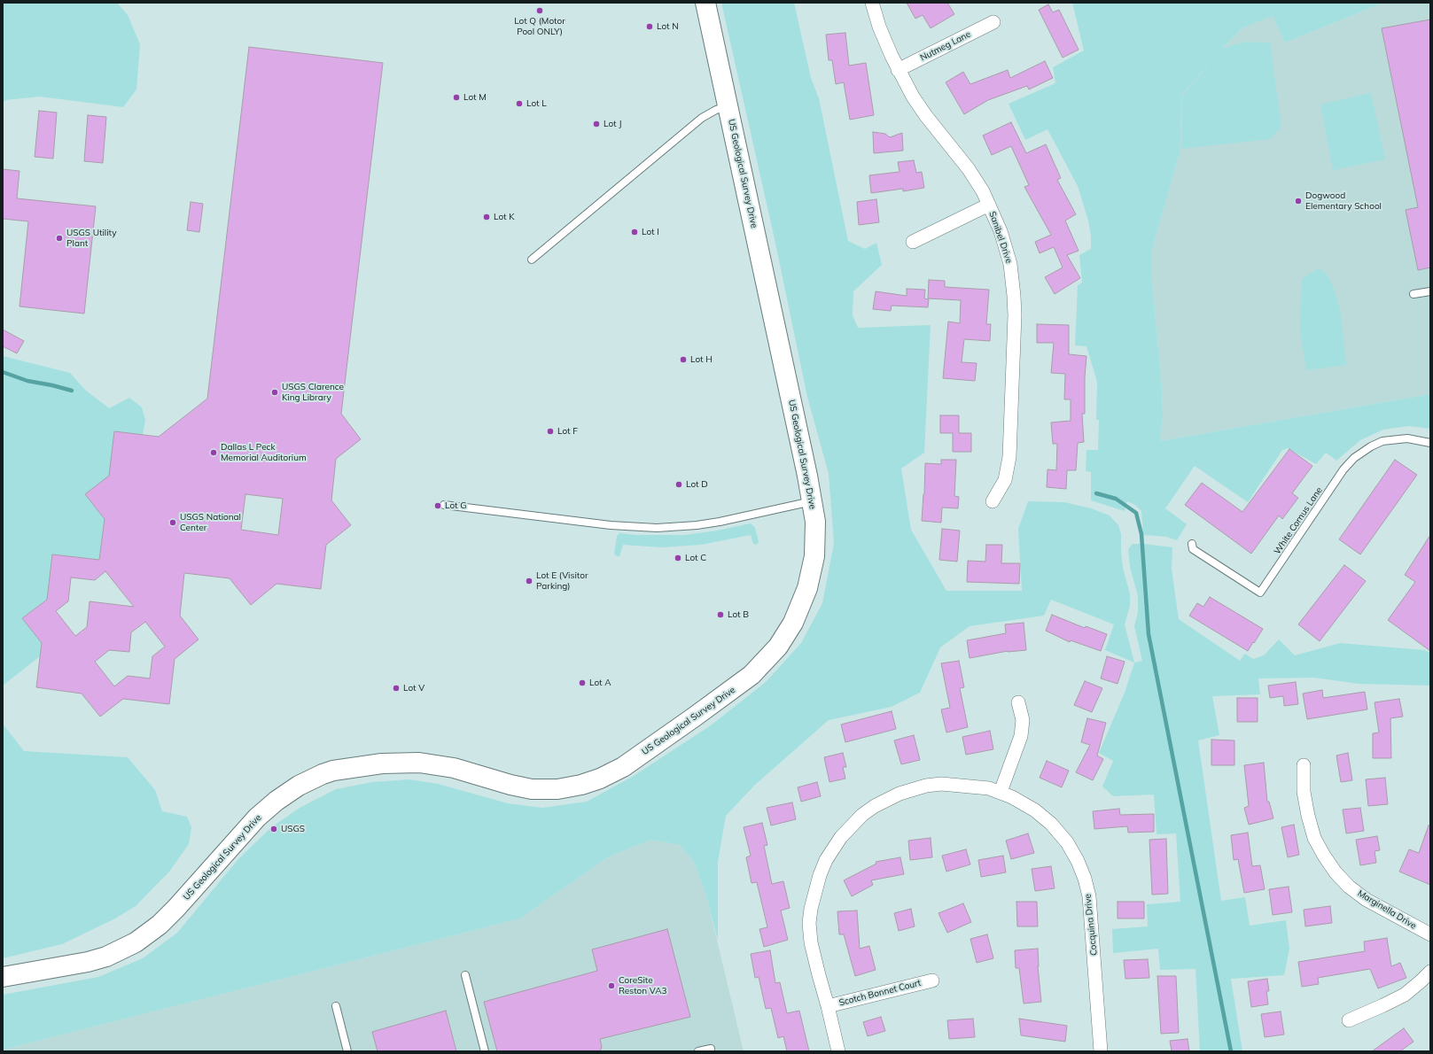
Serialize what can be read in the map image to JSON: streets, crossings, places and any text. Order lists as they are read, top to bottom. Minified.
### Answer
{"streets":{"street":["Nutmeg Lane","US Geological Survey Drive","Sanibel Drive","Marginella Drive","Cocquina Drive","Scotch Bonnet Court"],"lane":["White Cornus Lane"]},"crossings":[["Nutmeg Lane","Sanibel Drive"],["Cocquina Drive","Scotch Bonnet Court"]],"places":["Lot Q (Motor Pool ONLY)","Lot N","Lot M","Lot L","Lot J","Dogwood Elementary School","Lot K","Lot I","USGS Utility Plant","Lot H","USGS Clarence King Library","Lot F","Dallas L Peck Memorial Auditorium","Lot D","Lot G","USGS National Center","Lot C","Lot E (Visitor Parking)","Lot B","Lot A","Lot V","USGS","CoreSite Reston VA3"]}
